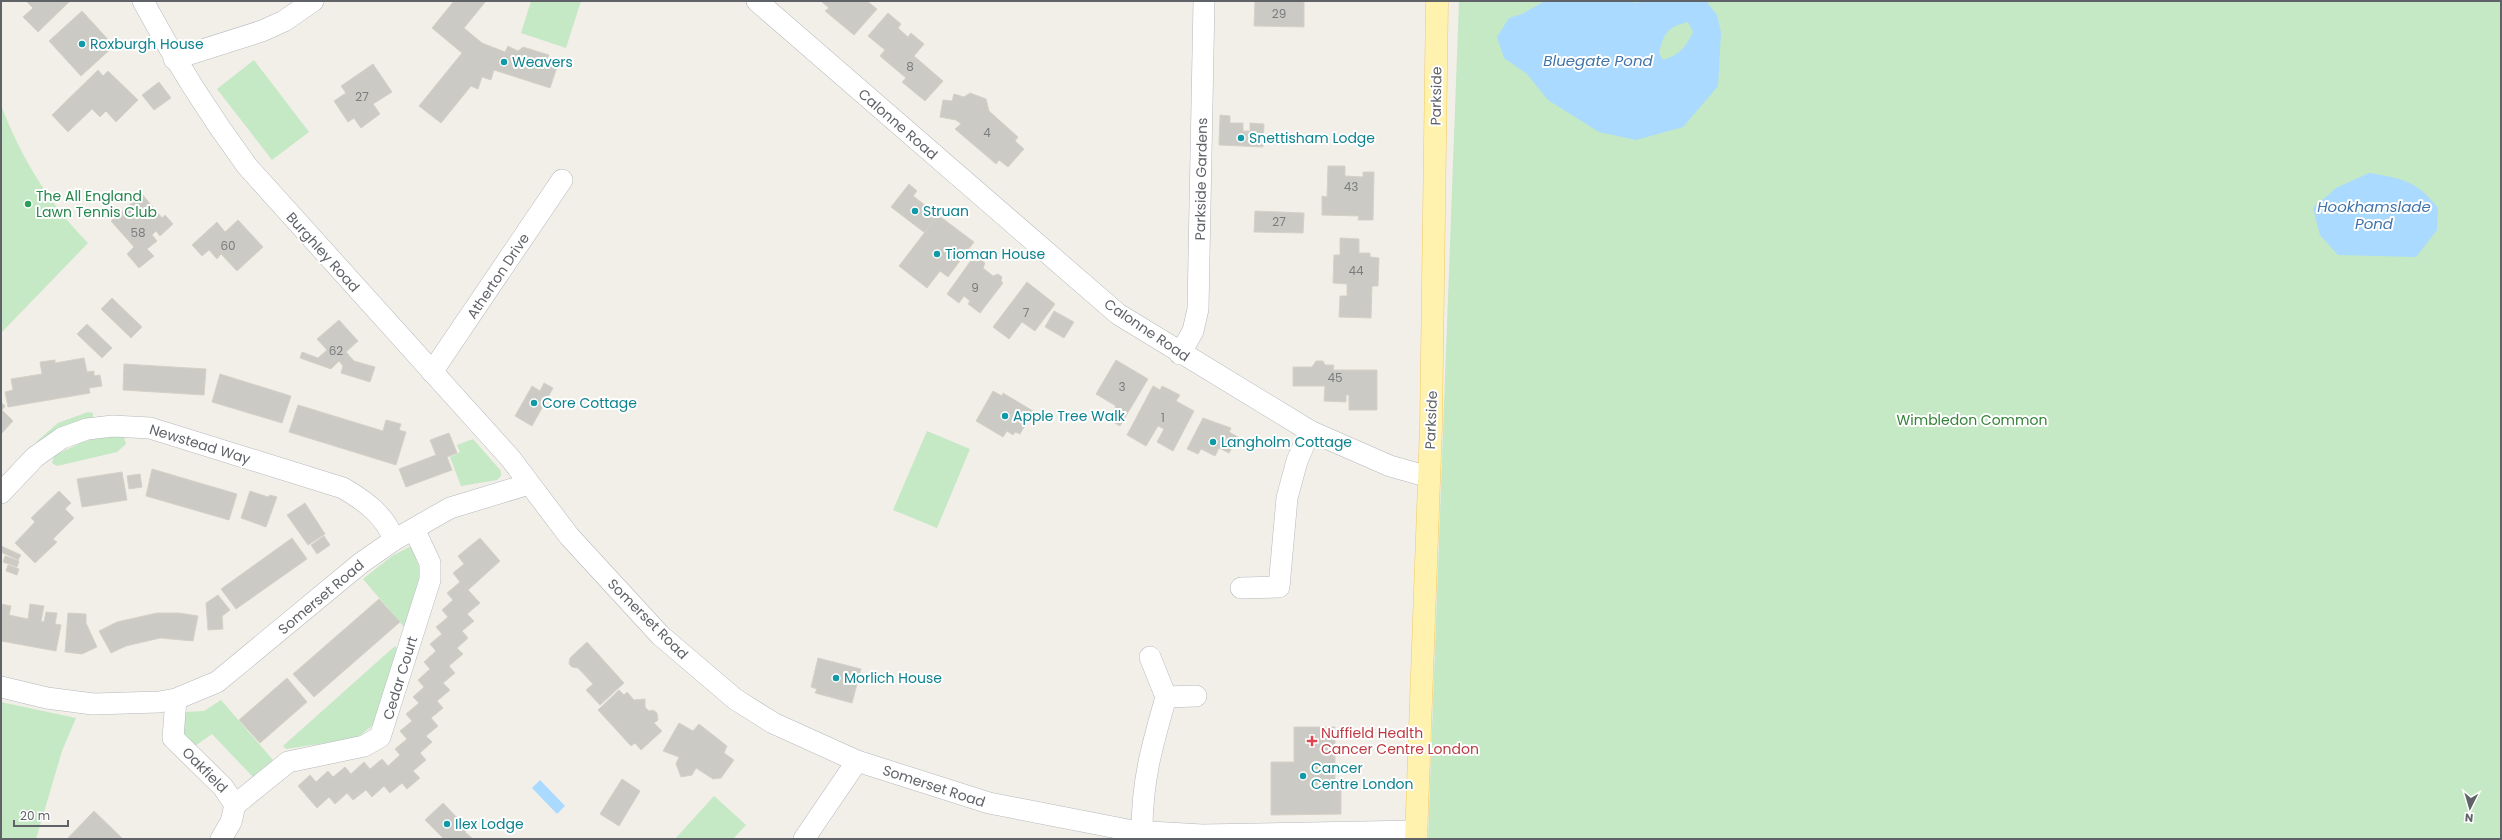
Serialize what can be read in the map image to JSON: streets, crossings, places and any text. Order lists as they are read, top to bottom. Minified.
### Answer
{"streets":{"main road":["Parkside"],"street":["Calonne Road","Parkside Gardens","Burghley Road","Atherton Drive","Newstead Way","Somerset Road","Cedar Court","Oakfield"]},"crossings":[["Parkside","Calonne Road"],["Parkside","Somerset Road"],["Calonne Road","Parkside Gardens"],["Burghley Road","Atherton Drive"],["Burghley Road","Somerset Road"],["Newstead Way","Somerset Road"],["Somerset Road","Cedar Court"],["Somerset Road","Oakfield"],["Cedar Court","Oakfield"]],"water":["Bluegate Pond","Hookhamslade Pond"],"parks":["Wimbledon Common"],"places":{"other":["Roxburgh House","Weavers","Snettisham Lodge","The All England Lawn Tennis Club","Struan","Tioman House","Core Cottage","Apple Tree Walk","Langholm Cottage","Morlich House","Cancer Centre London","Ilex Lodge"],"health":["Nuffield Health Cancer Centre London"]},"house_numbers":["29","8","27","4","43","27","58","60","44","9","7","62","45","3","1"],"scale_bar":"20 m","north":"bottom"}
